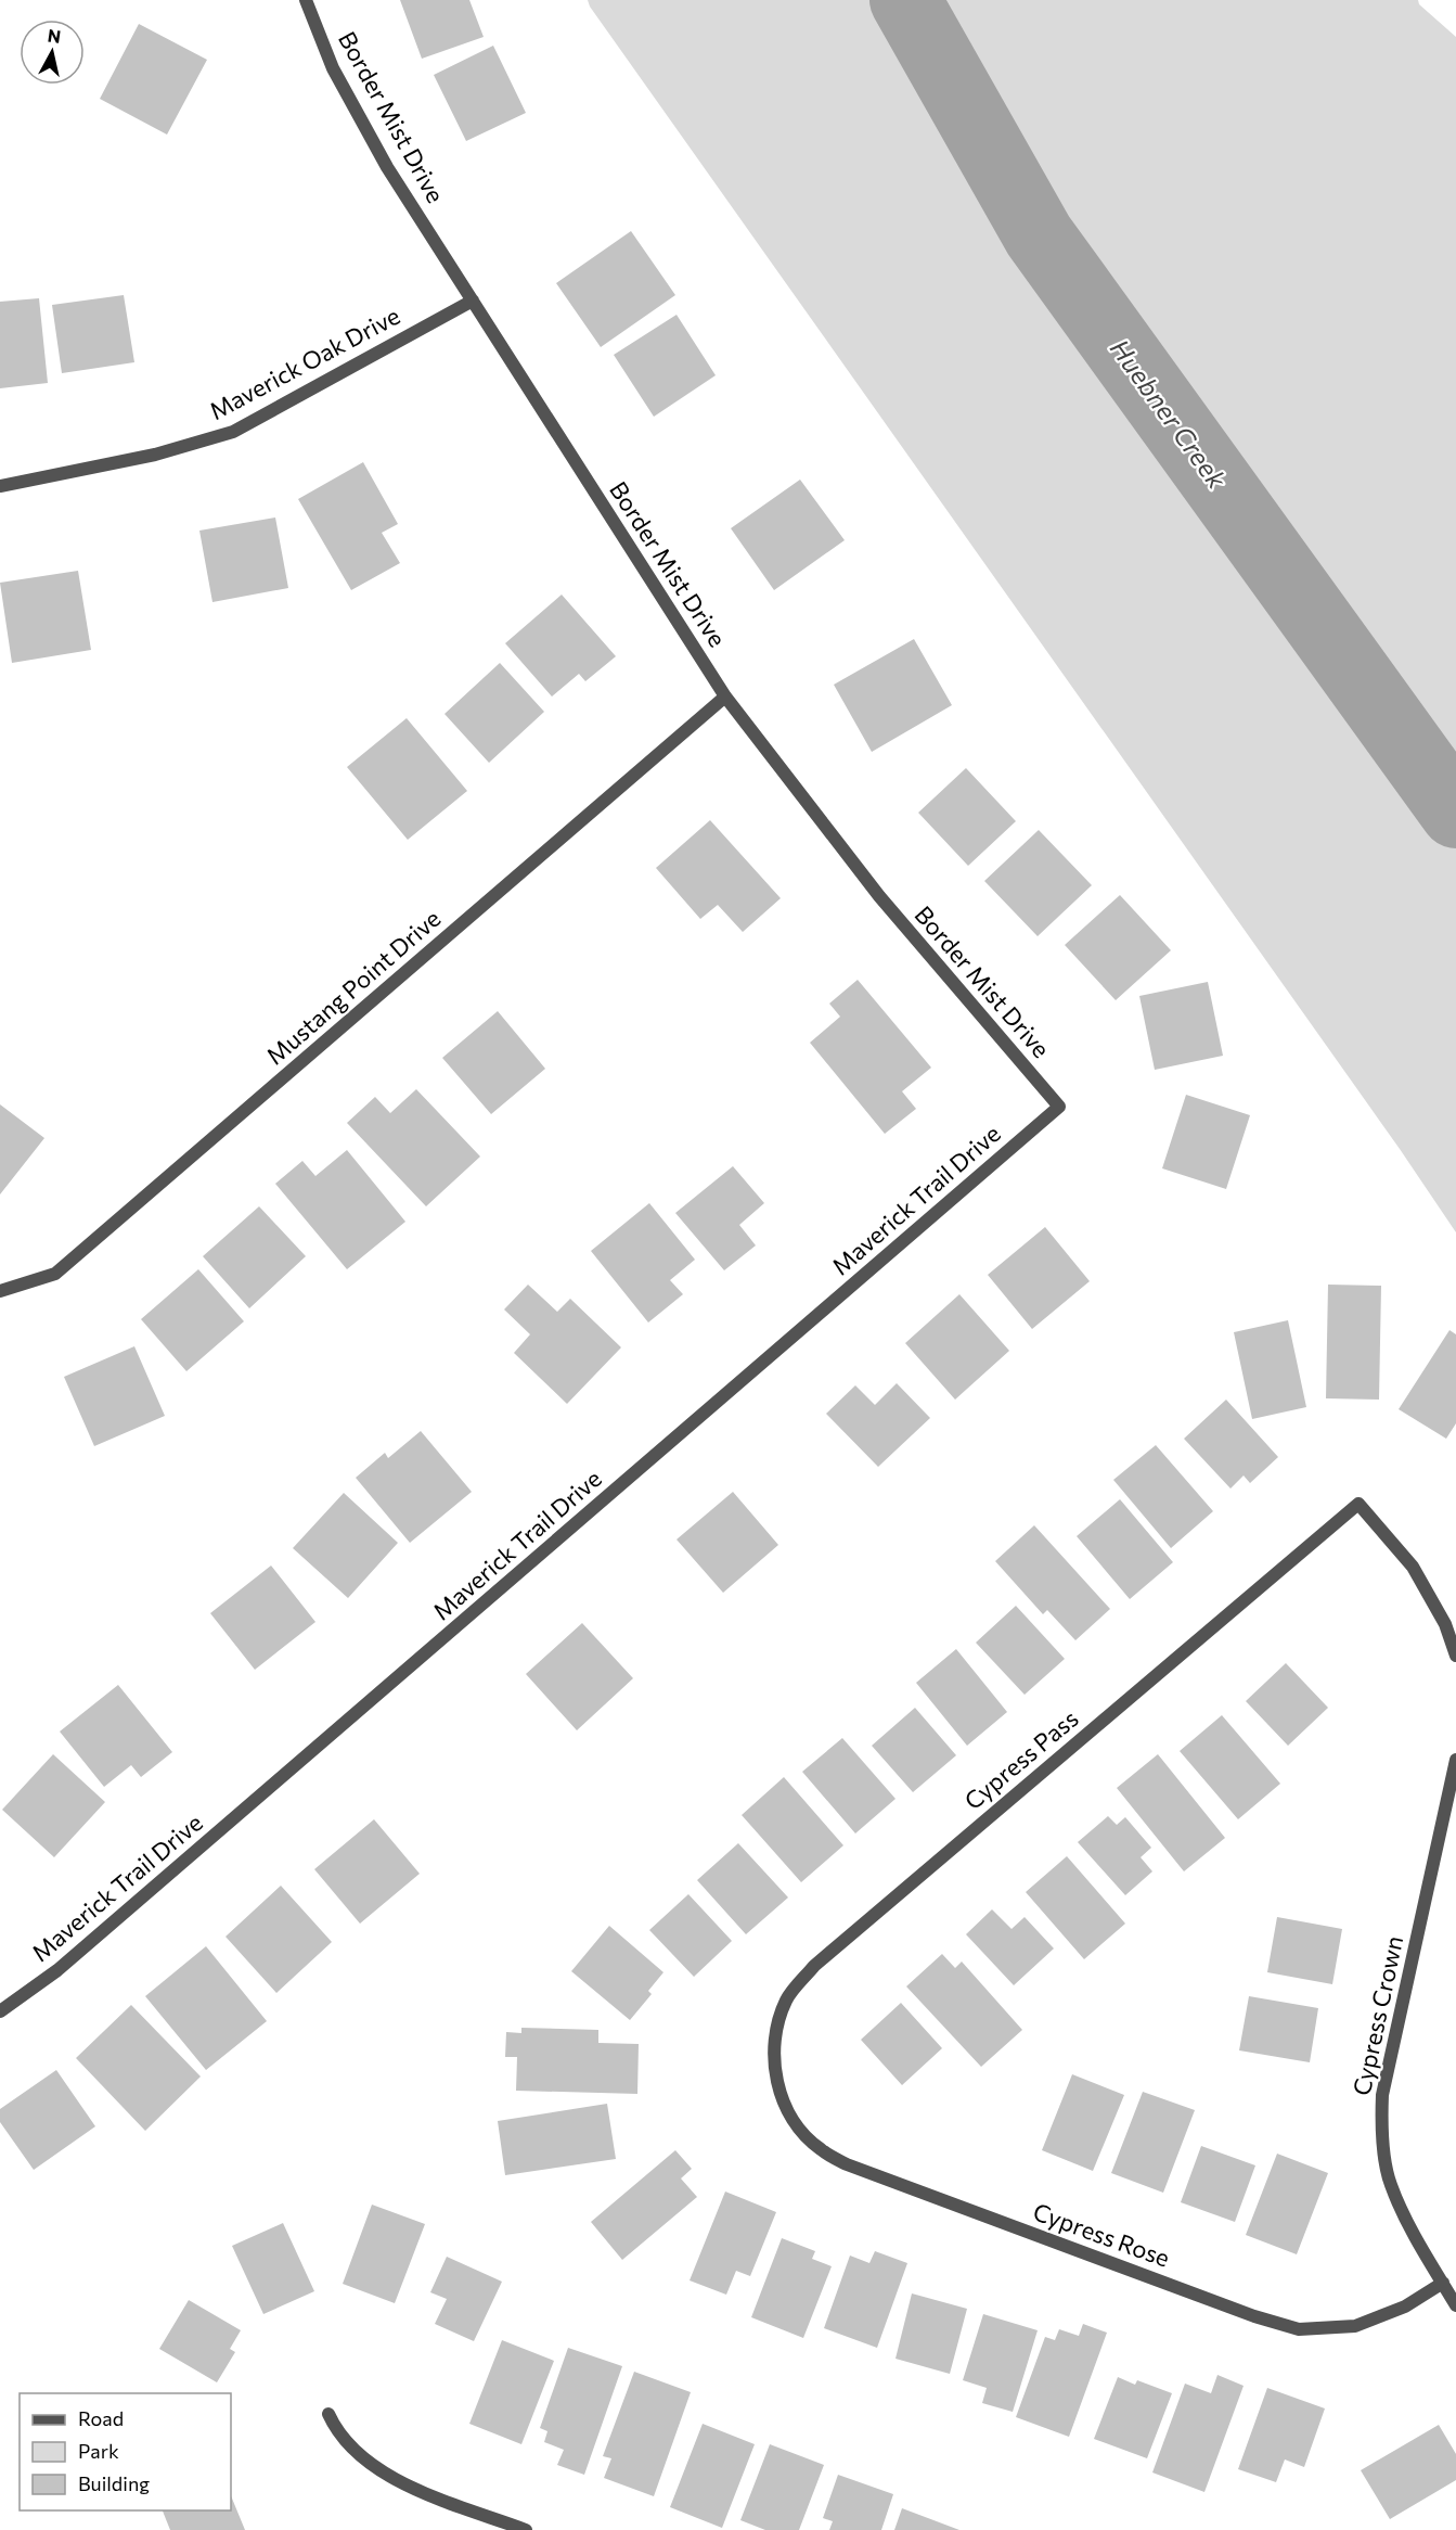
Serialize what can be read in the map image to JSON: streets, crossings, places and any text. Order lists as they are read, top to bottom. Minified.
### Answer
{"streets":{"street":["Border Mist Drive","Maverick Oak Drive","Mustang Point Drive","Maverick Trail Drive","Cypress Pass","Cypress Crown","Cypress Rose"]},"crossings":[["Border Mist Drive","Maverick Oak Drive"],["Border Mist Drive","Mustang Point Drive"],["Border Mist Drive","Maverick Trail Drive"],["Cypress Pass","Cypress Rose"],["Cypress Crown","Cypress Rose"]],"water":["Huebner Creek"],"legend":["Road","Park","Building"],"north":"top"}
